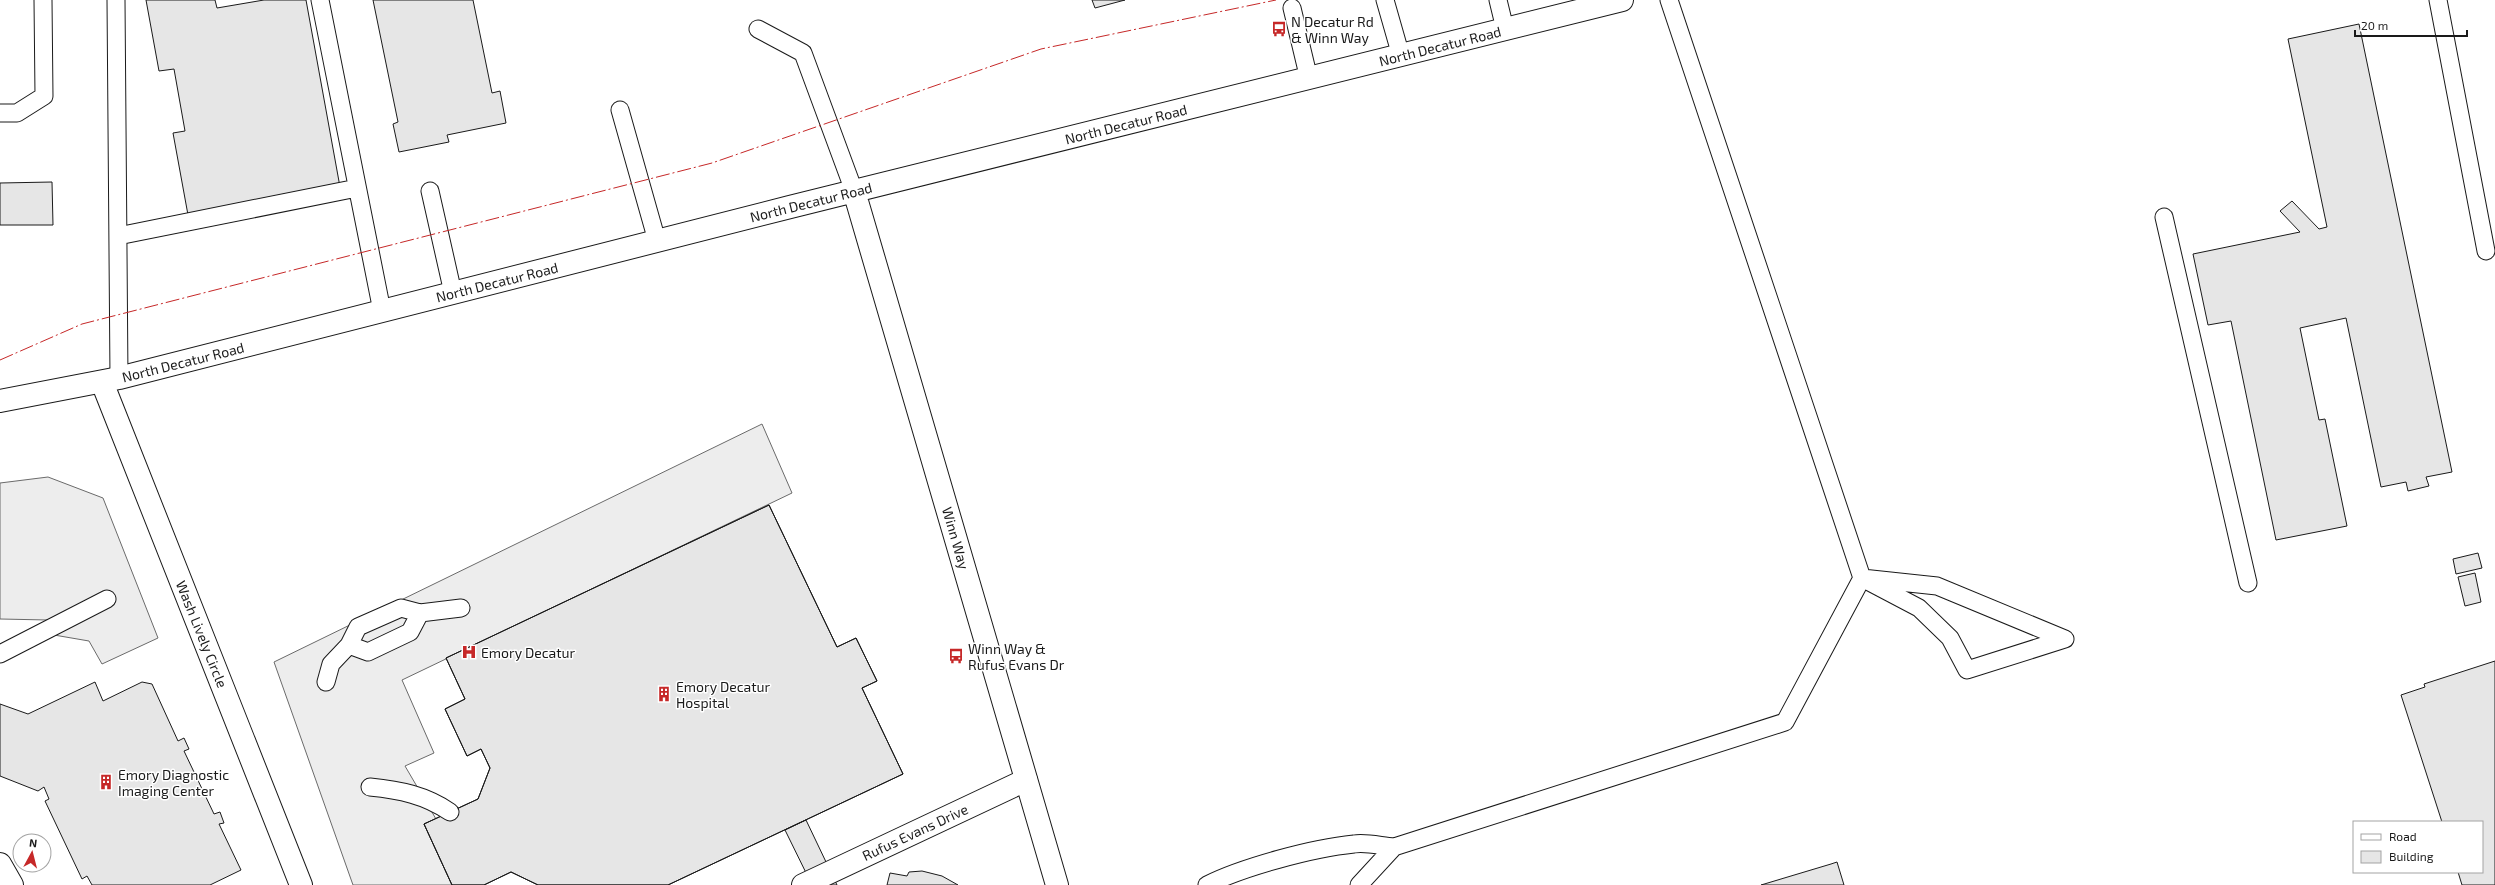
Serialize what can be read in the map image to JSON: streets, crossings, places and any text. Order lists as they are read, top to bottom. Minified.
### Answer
{"streets":{"main road":["North Decatur Road","Winn Way","Wash Lively Circle","Rufus Evans Drive"]},"crossings":[["North Decatur Road","Winn Way"],["North Decatur Road","Wash Lively Circle"],["Winn Way","Rufus Evans Drive"]],"places":{"bus stop":["N Decatur Rd & Winn Way","Winn Way & Rufus Evans Dr"],"hospital":["Emory Decatur"],"building":["Emory Decatur Hospital","Emory Diagnostic Imaging Center"]},"legend":["Road","Building"],"scale_bar":"20 m","north":"top"}
